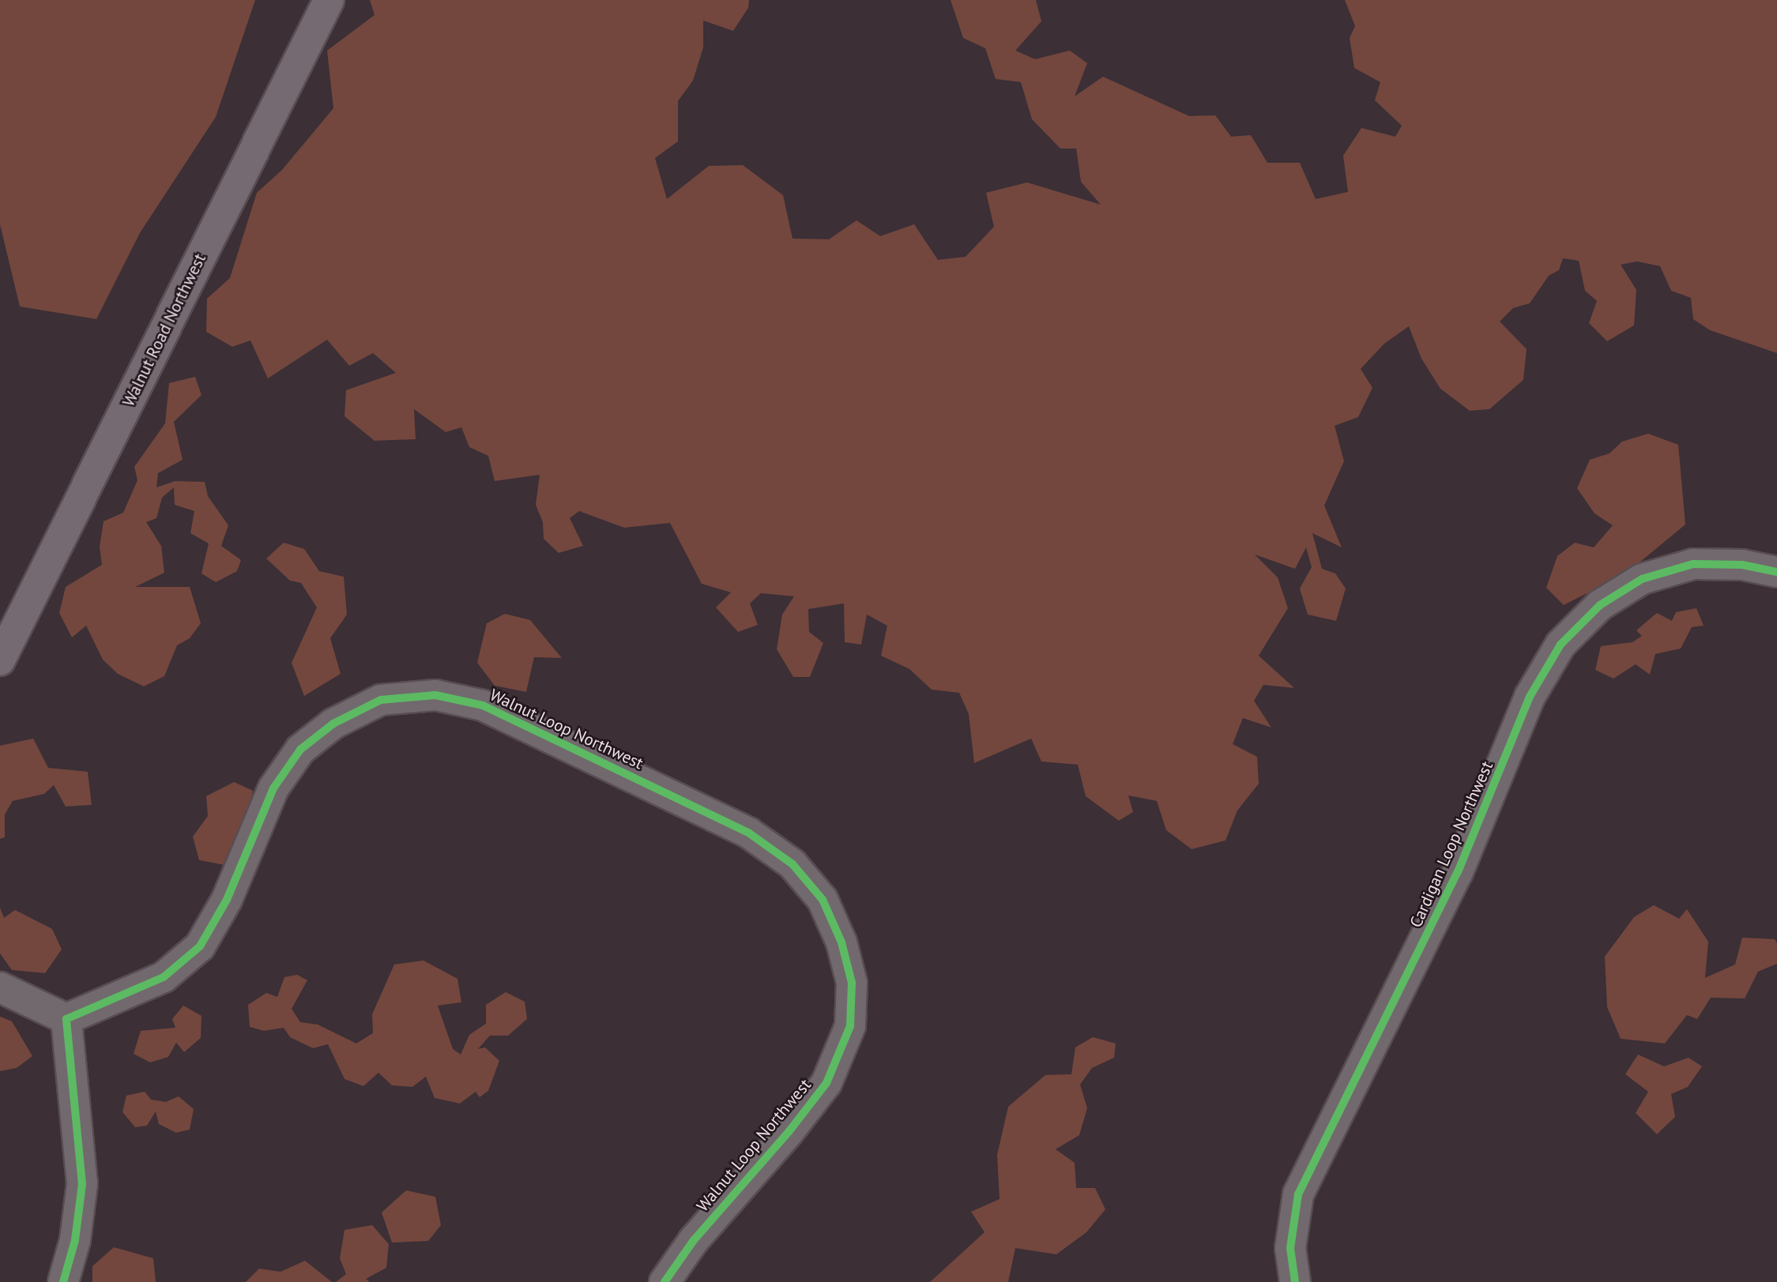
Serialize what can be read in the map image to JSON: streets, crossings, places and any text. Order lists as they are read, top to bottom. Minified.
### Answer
{"streets":{"street":["Walnut Road Northwest","Walnut Loop Northwest","Cardigan Loop Northwest"]}}
